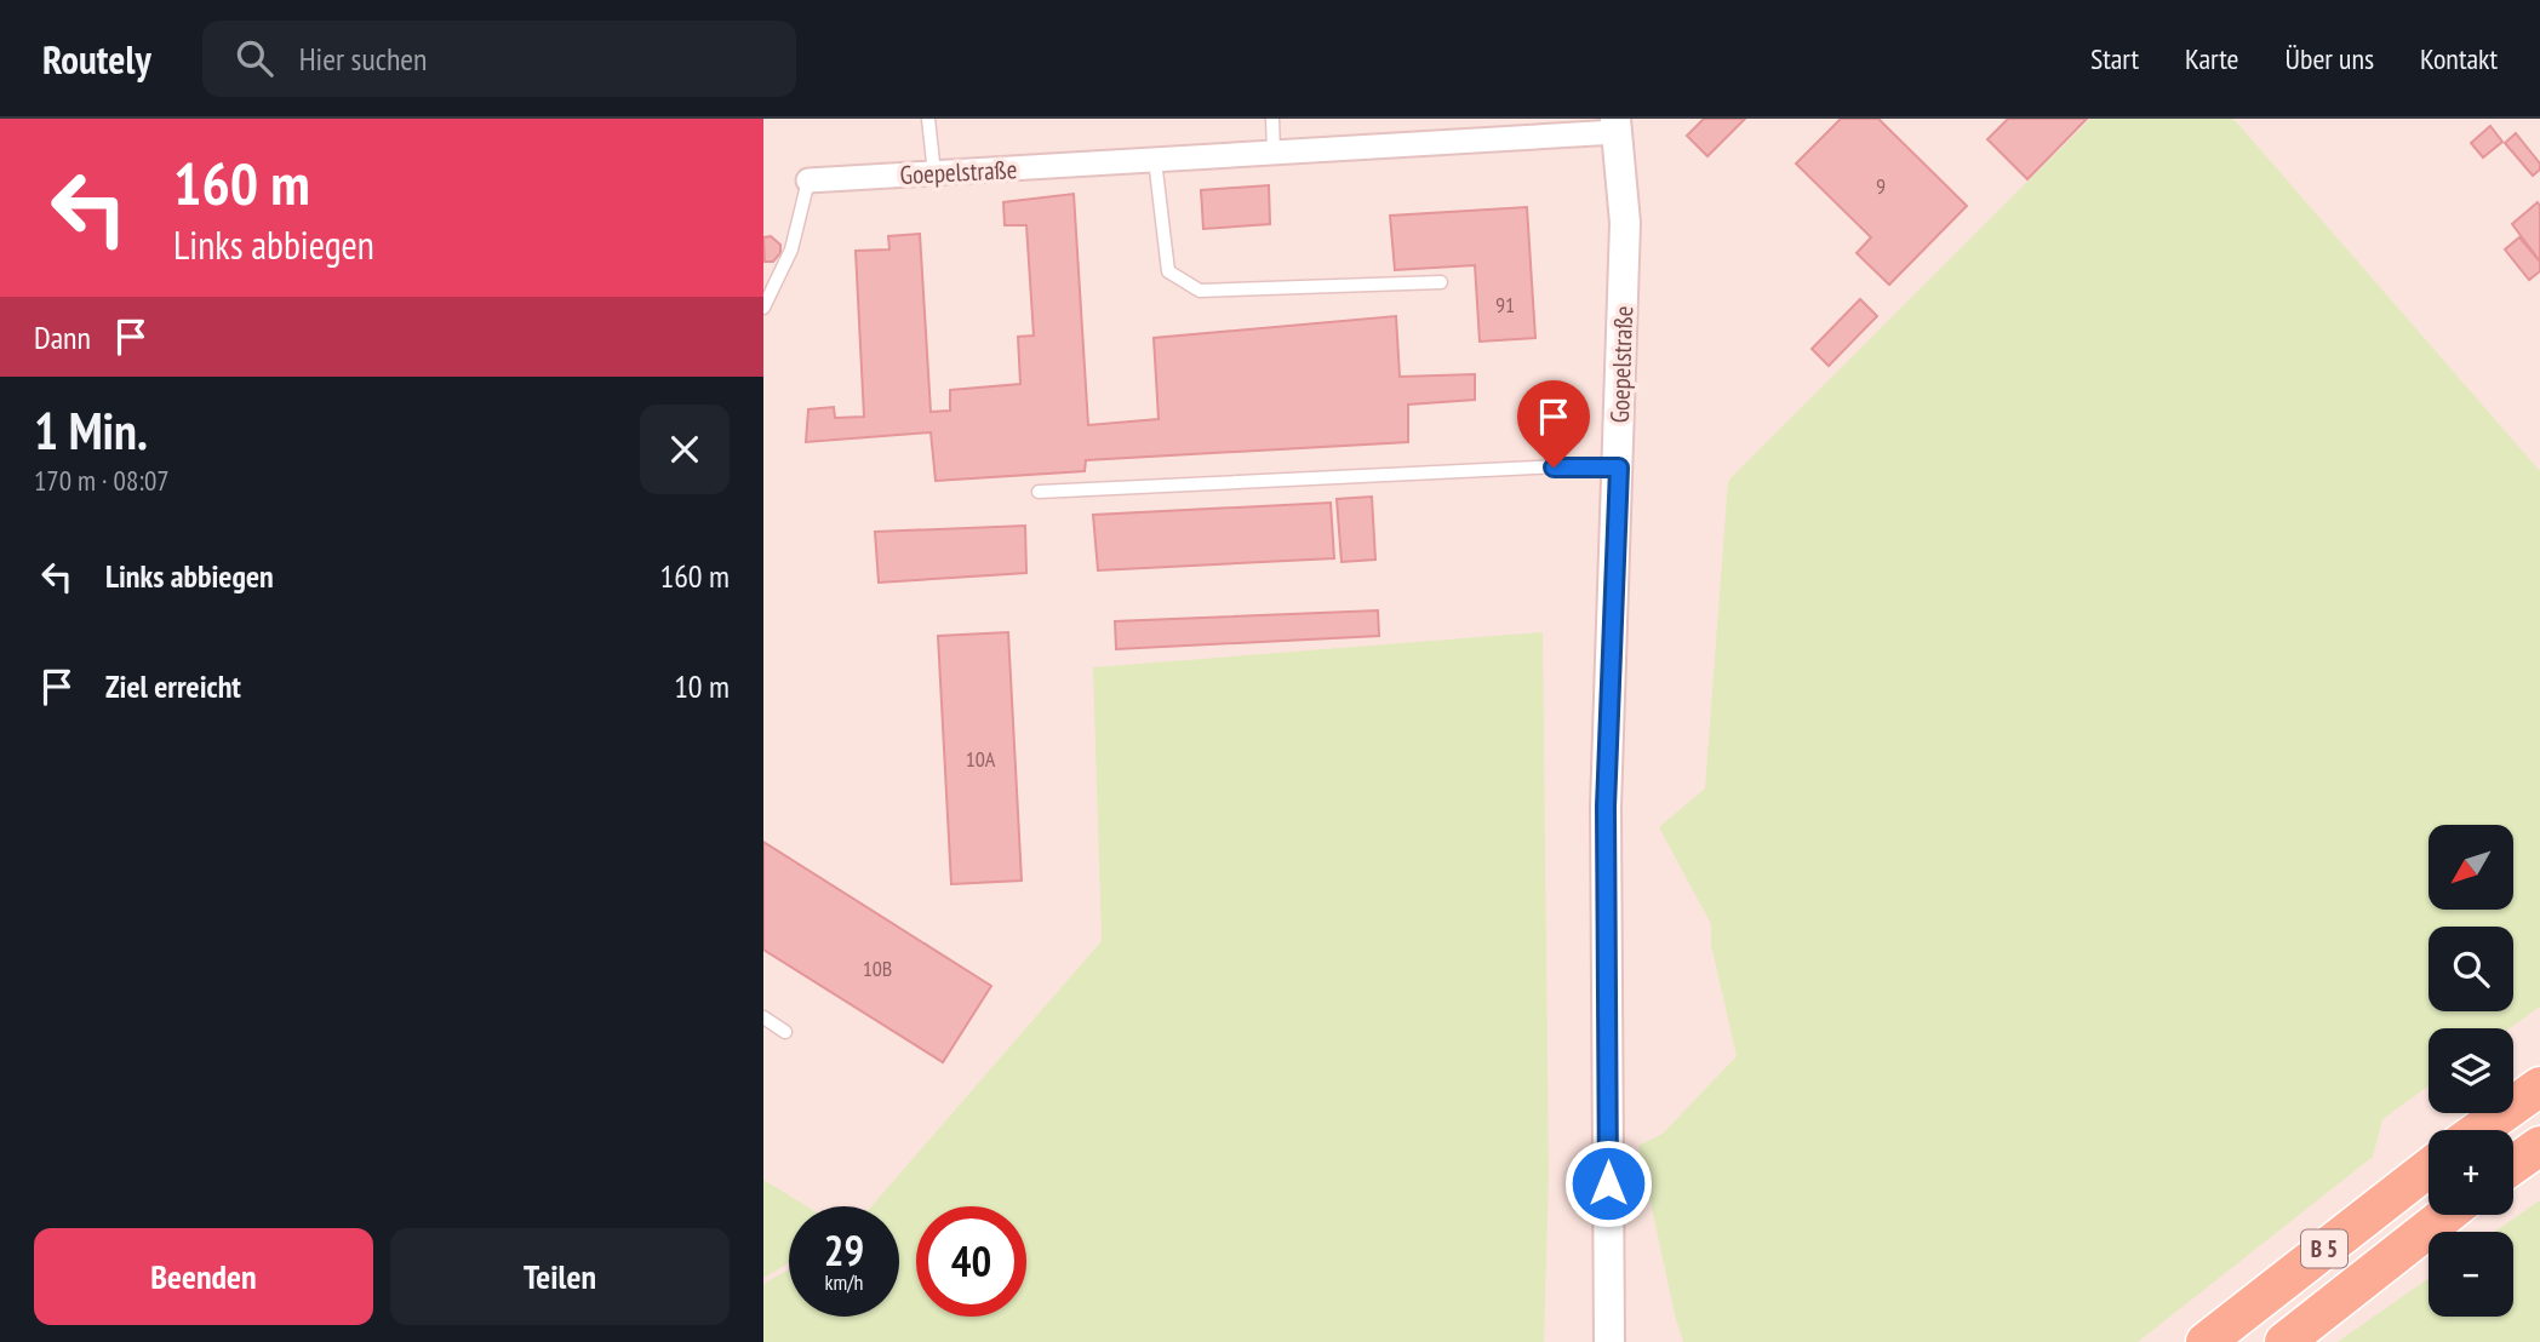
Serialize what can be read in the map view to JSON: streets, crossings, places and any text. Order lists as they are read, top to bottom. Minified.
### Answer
{"streets":{"main road":["B 5"],"street":["Goepelstraße"]},"house_numbers":["9","91","10A","10B"],"north":"bottom left","page":{"header":"Routely","search":"Hier suchen","nav":["Start","Karte","Über uns","Kontakt"],"turn":["160 m","Links abbiegen"],"then":"Dann","heading":["1 Min.","170 m · 08:07"],"list":[{"name":"Links abbiegen","value":"160 m"},{"name":"Ziel erreicht","value":"10 m"}],"map_buttons":["+","−"],"speed":"29 km/h","limit":"40","buttons":["Beenden","Teilen"]}}
